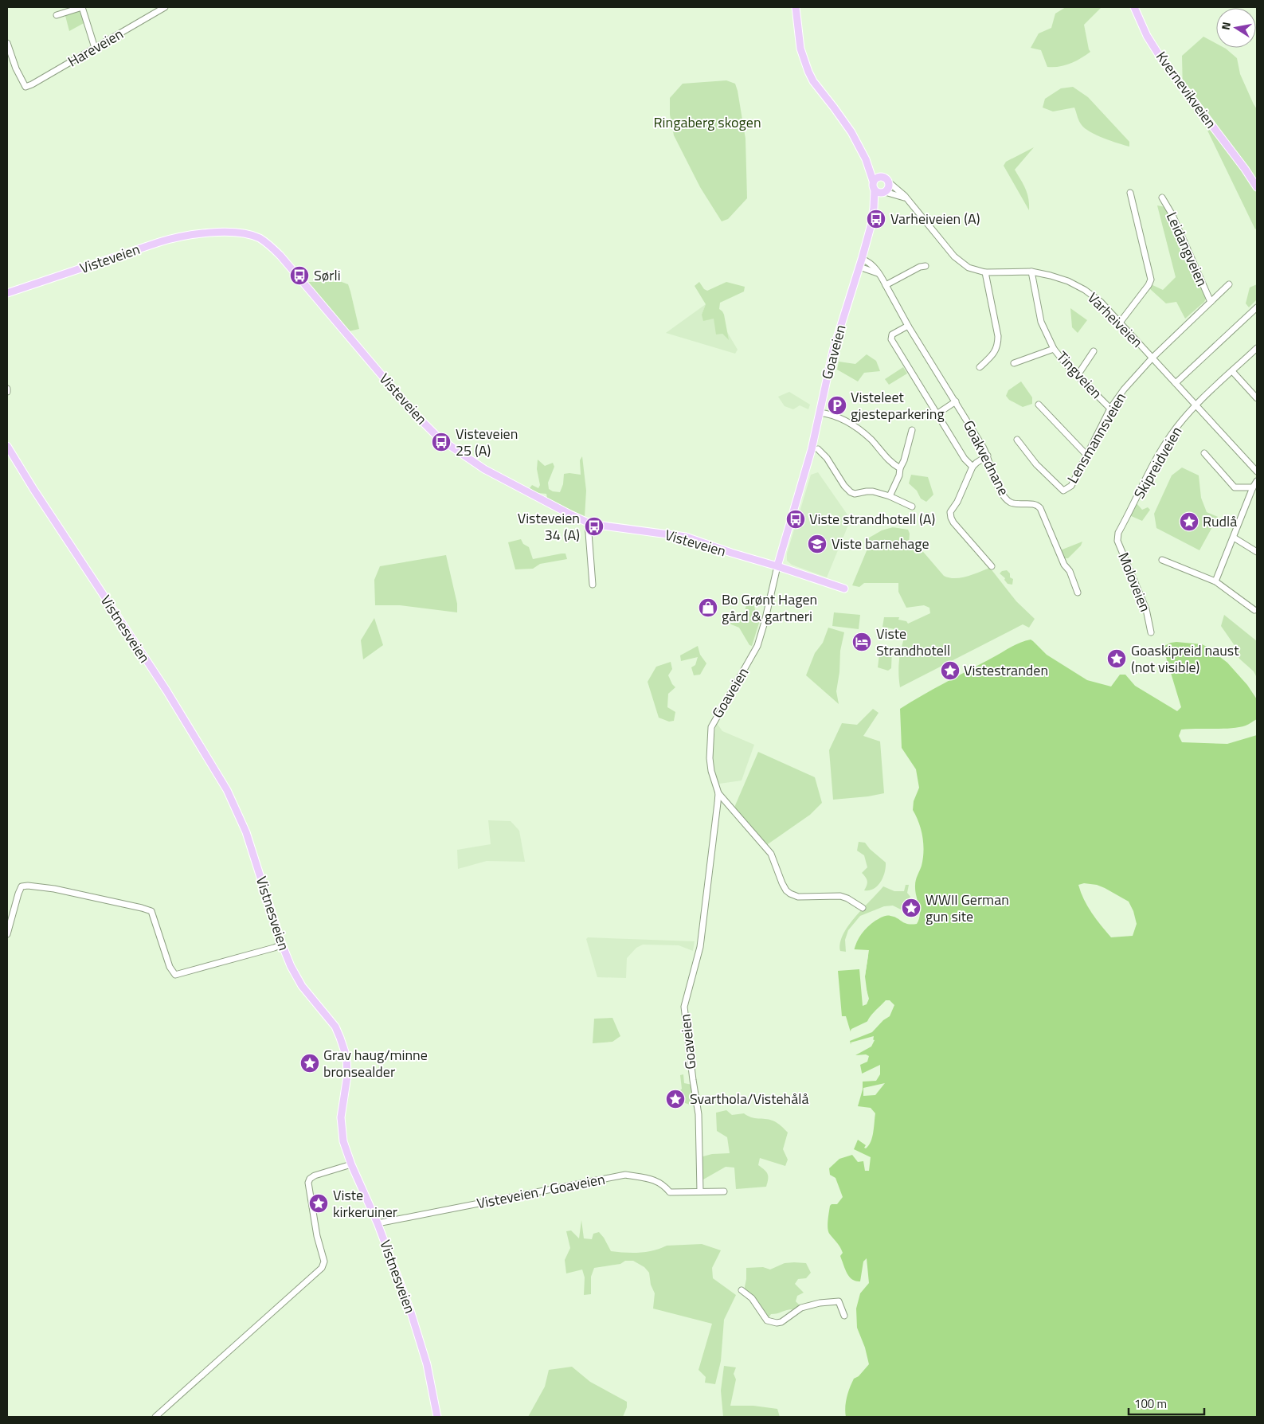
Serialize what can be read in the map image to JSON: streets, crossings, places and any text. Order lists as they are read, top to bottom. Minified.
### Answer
{"streets":{"main road":["Kvernevikveien","Visteveien","Goaveien","Vistnesveien"],"street":["Hareveien","Leidangveien","Varheiveien","Tingveien","Lensmannsveien","Goakvednane","Skipreidveien","Moloveien","Visteveien / Goaveien"]},"crossings":[["Leidangveien","Lensmannsveien"],["Visteveien","Goaveien"],["Varheiveien","Goaveien"],["Varheiveien","Tingveien"],["Varheiveien","Lensmannsveien"],["Varheiveien","Skipreidveien"],["Goaveien","Goakvednane"],["Goaveien","Visteveien / Goaveien"],["Tingveien","Lensmannsveien"],["Skipreidveien","Moloveien"],["Vistnesveien","Visteveien / Goaveien"]],"parks":["Ringaberg skogen"],"places":{"bus stop":["Varheiveien (A)","Sørli","Visteveien 25 (A)","Viste strandhotell (A)","Visteveien 34 (A)"],"parking":["Visteleet gjesteparkering"],"place":["Rudlå","Goaskipreid naust (not visible)","Vistestranden","WWII German gun site","Grav haug/minne bronsealder","Svarthola/Vistehålå","Viste kirkeruiner"],"school or university":["Viste barnehage"],"shop":["Bo Grønt Hagen gård & gartneri"],"hotel":["Viste Strandhotell"]},"scale_bar":"100 m","north":"left"}
